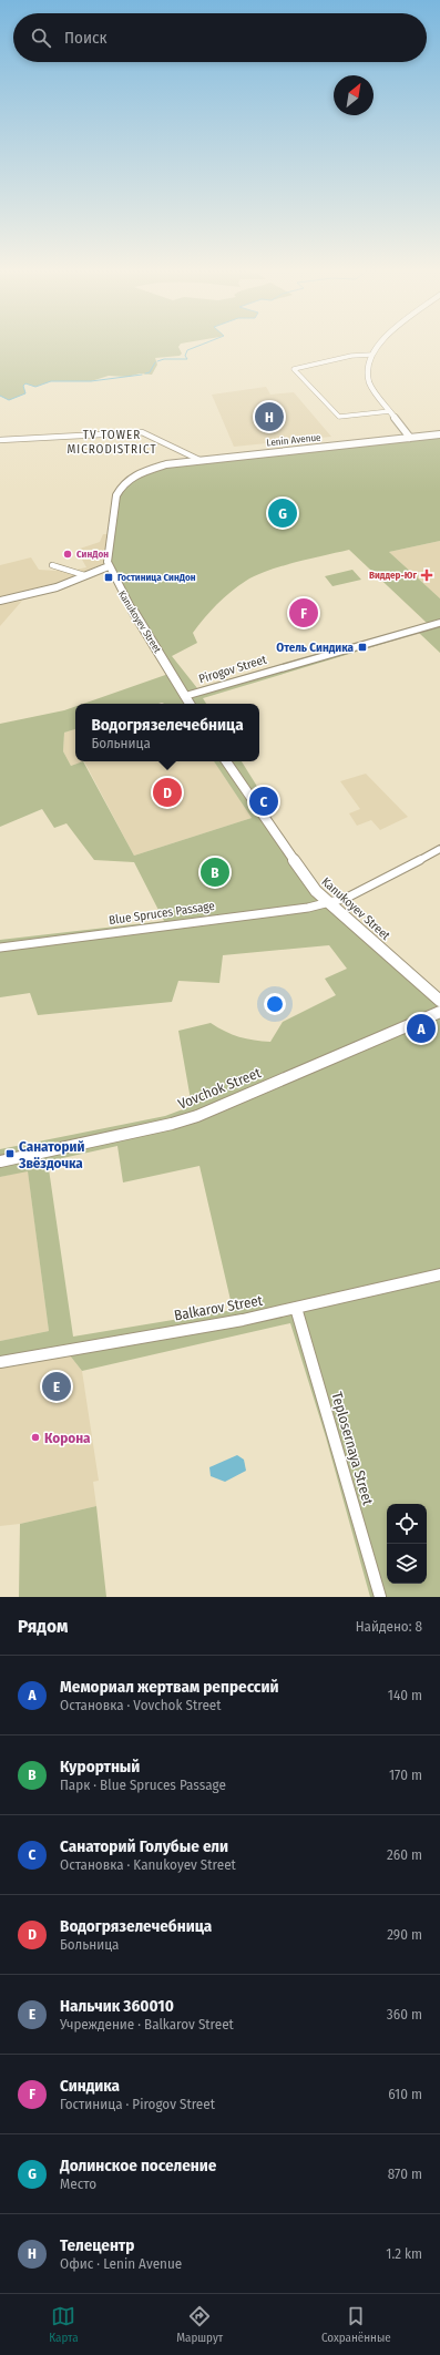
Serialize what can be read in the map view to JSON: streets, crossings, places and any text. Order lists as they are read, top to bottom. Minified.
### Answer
{"streets":{"street":["Lenin Avenue","Kanukoyev Street","Pirogov Street","Blue Spruces Passage","Vovchok Street","Balkarov Street","Teplosernaya Street"]},"crossings":[["Lenin Avenue","Kanukoyev Street"],["Kanukoyev Street","Pirogov Street"],["Kanukoyev Street","Blue Spruces Passage"],["Balkarov Street","Teplosernaya Street"]],"districts":["TV TOWER MICRODISTRICT"],"places":{"other":["СинДон","Корона"],"health":["Виддер-Юг"],"transit":["Гостиница СинДон","Отель Синдика","Санаторий Звёздочка"]},"north":"top right","page":{"search":"Поиск","pins":["H","G","F","D","C","B","A","E"],"popup":["Водогрязелечебница","Больница"],"heading":["Рядом","Найдено: 8"],"list":[{"mark":"A","name":"Мемориал жертвам репрессий","note":"Остановка · Vovchok Street","value":"140 m"},{"mark":"B","name":"Курортный","note":"Парк · Blue Spruces Passage","value":"170 m"},{"mark":"C","name":"Санаторий Голубые ели","note":"Остановка · Kanukoyev Street","value":"260 m"},{"mark":"D","name":"Водогрязелечебница","note":"Больница","value":"290 m"},{"mark":"E","name":"Нальчик 360010","note":"Учреждение · Balkarov Street","value":"360 m"},{"mark":"F","name":"Синдика","note":"Гостиница · Pirogov Street","value":"610 m"},{"mark":"G","name":"Долинское поселение","note":"Место","value":"870 m"},{"mark":"H","name":"Телецентр","note":"Офис · Lenin Avenue","value":"1.2 km"}],"nav":["Карта","Маршрут","Сохранённые"]}}
